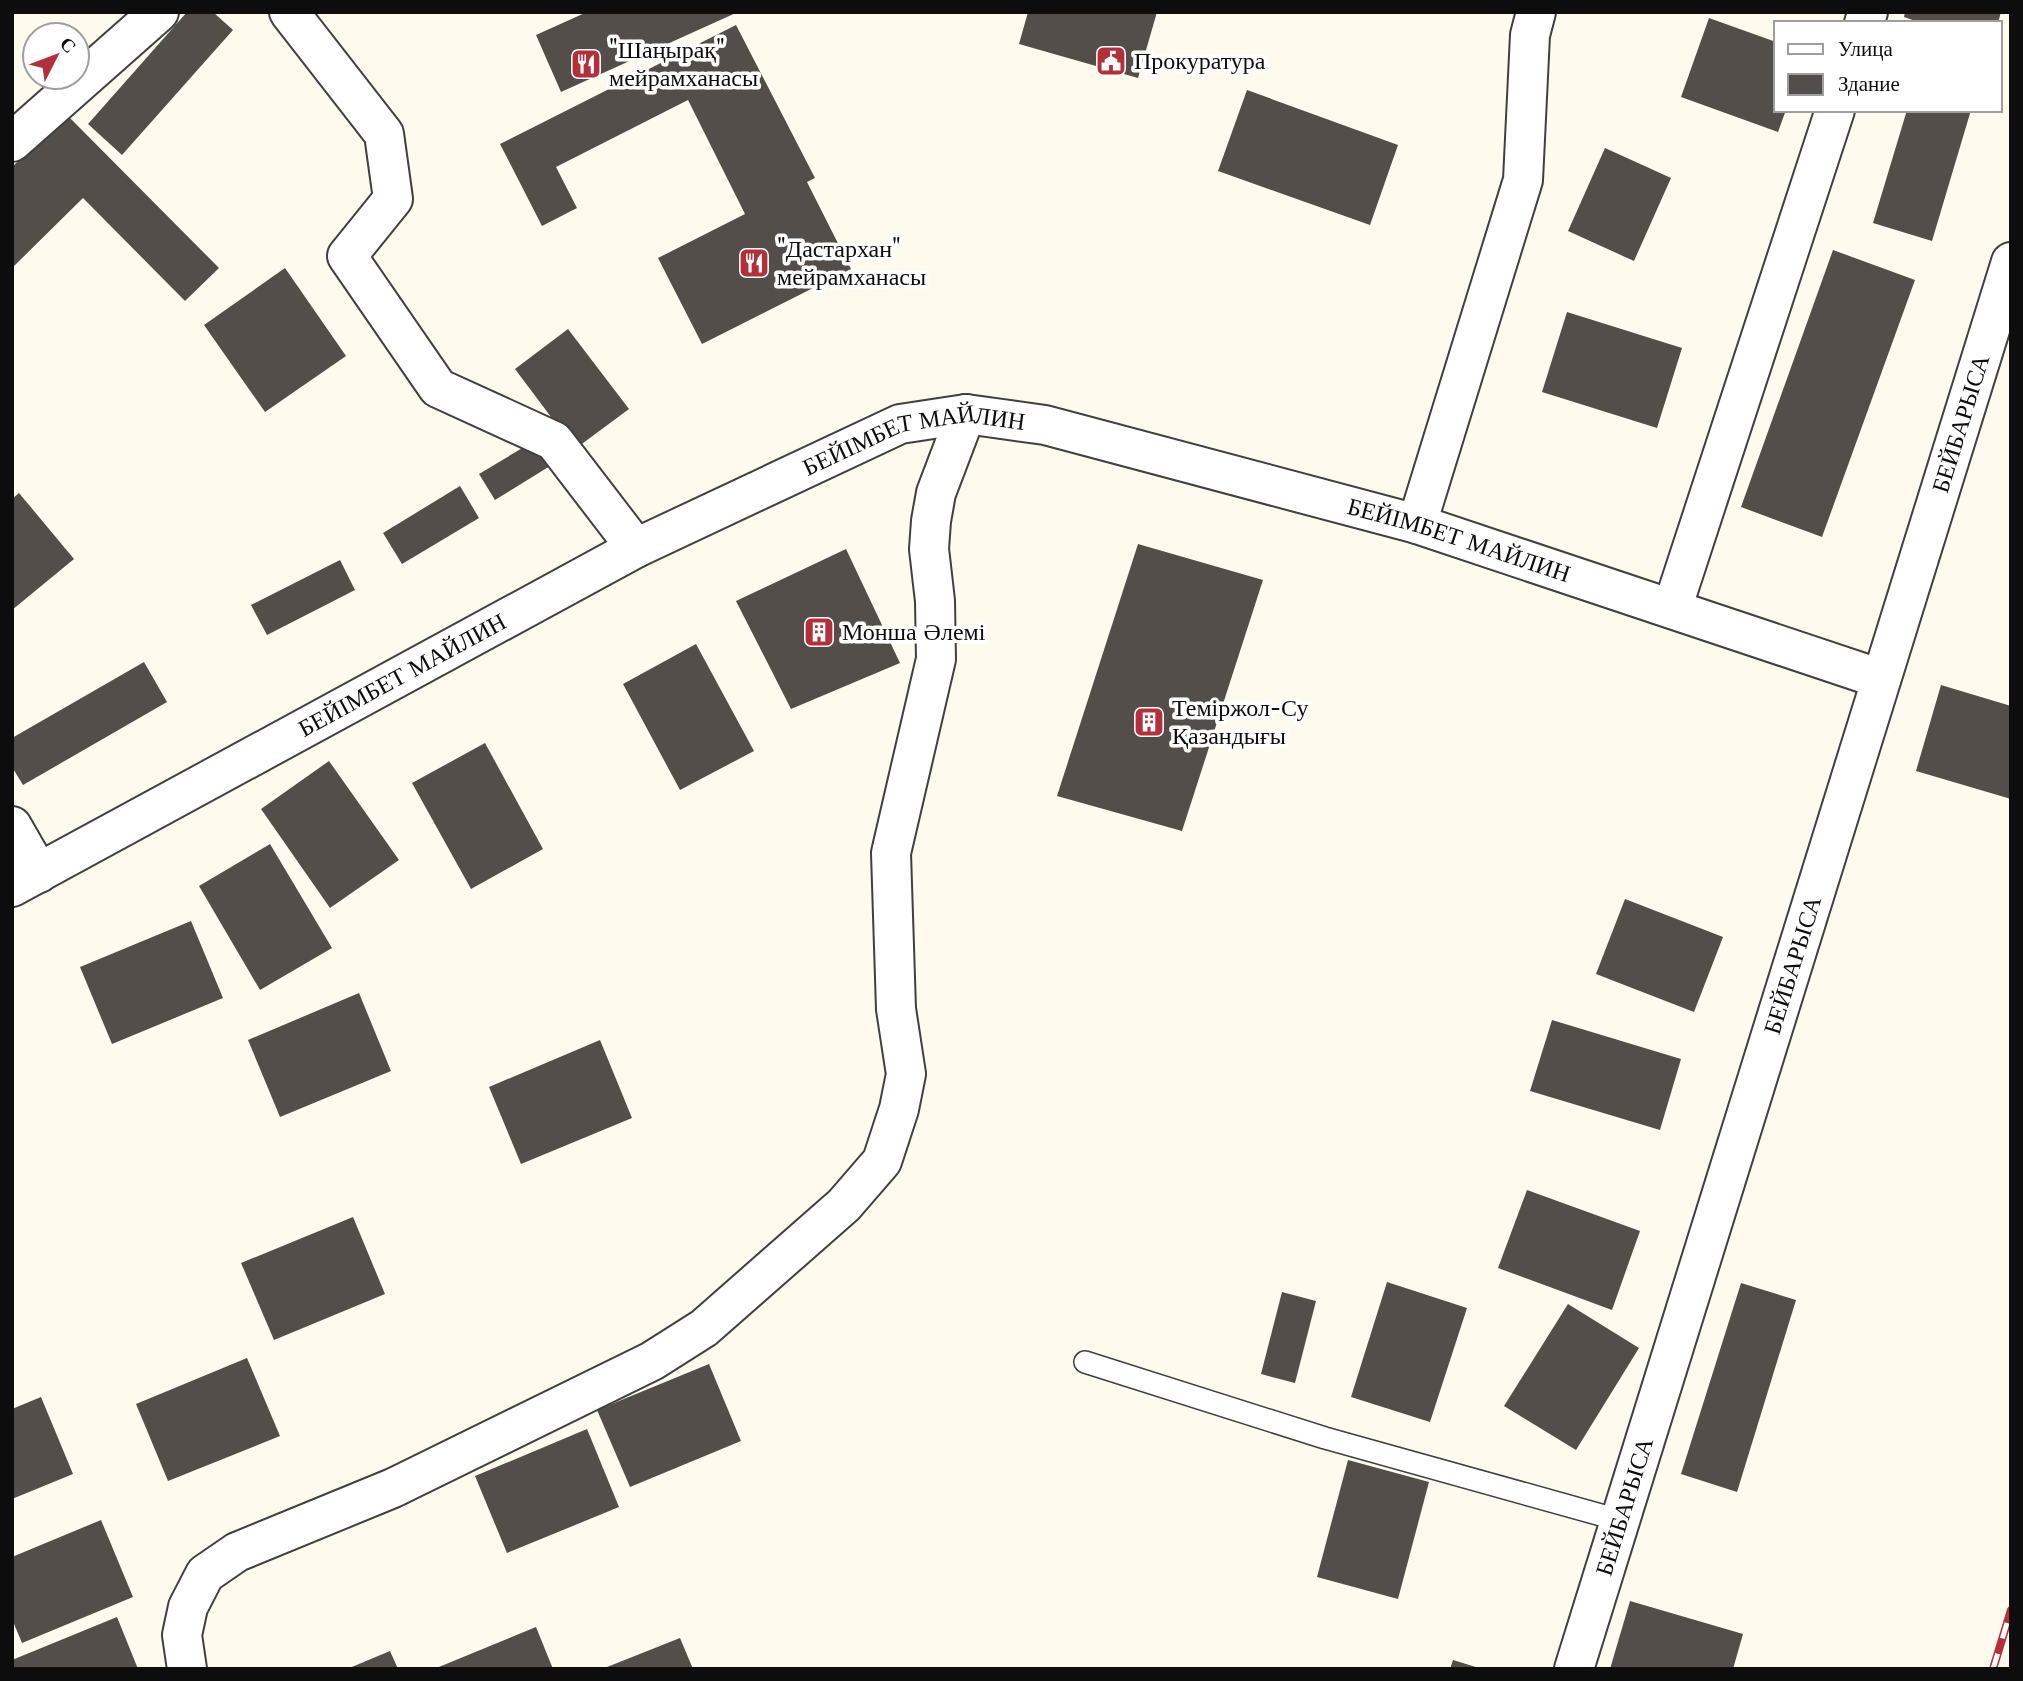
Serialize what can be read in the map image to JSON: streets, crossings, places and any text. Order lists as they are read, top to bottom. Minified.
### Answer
{"streets":{"street":["БЕЙБАРЫСА","БЕЙІМБЕТ МАЙЛИН"]},"crossings":[["БЕЙБАРЫСА","БЕЙІМБЕТ МАЙЛИН"]],"places":{"public building":["Прокуратура"],"restaurant":["\"Шаңырақ\" мейрамханасы","\"Дастархан\" мейрамханасы"],"building":["Монша Әлемі","Теміржол-Су Қазандығы"]},"legend":["Улица","Здание"],"north":"top right"}
